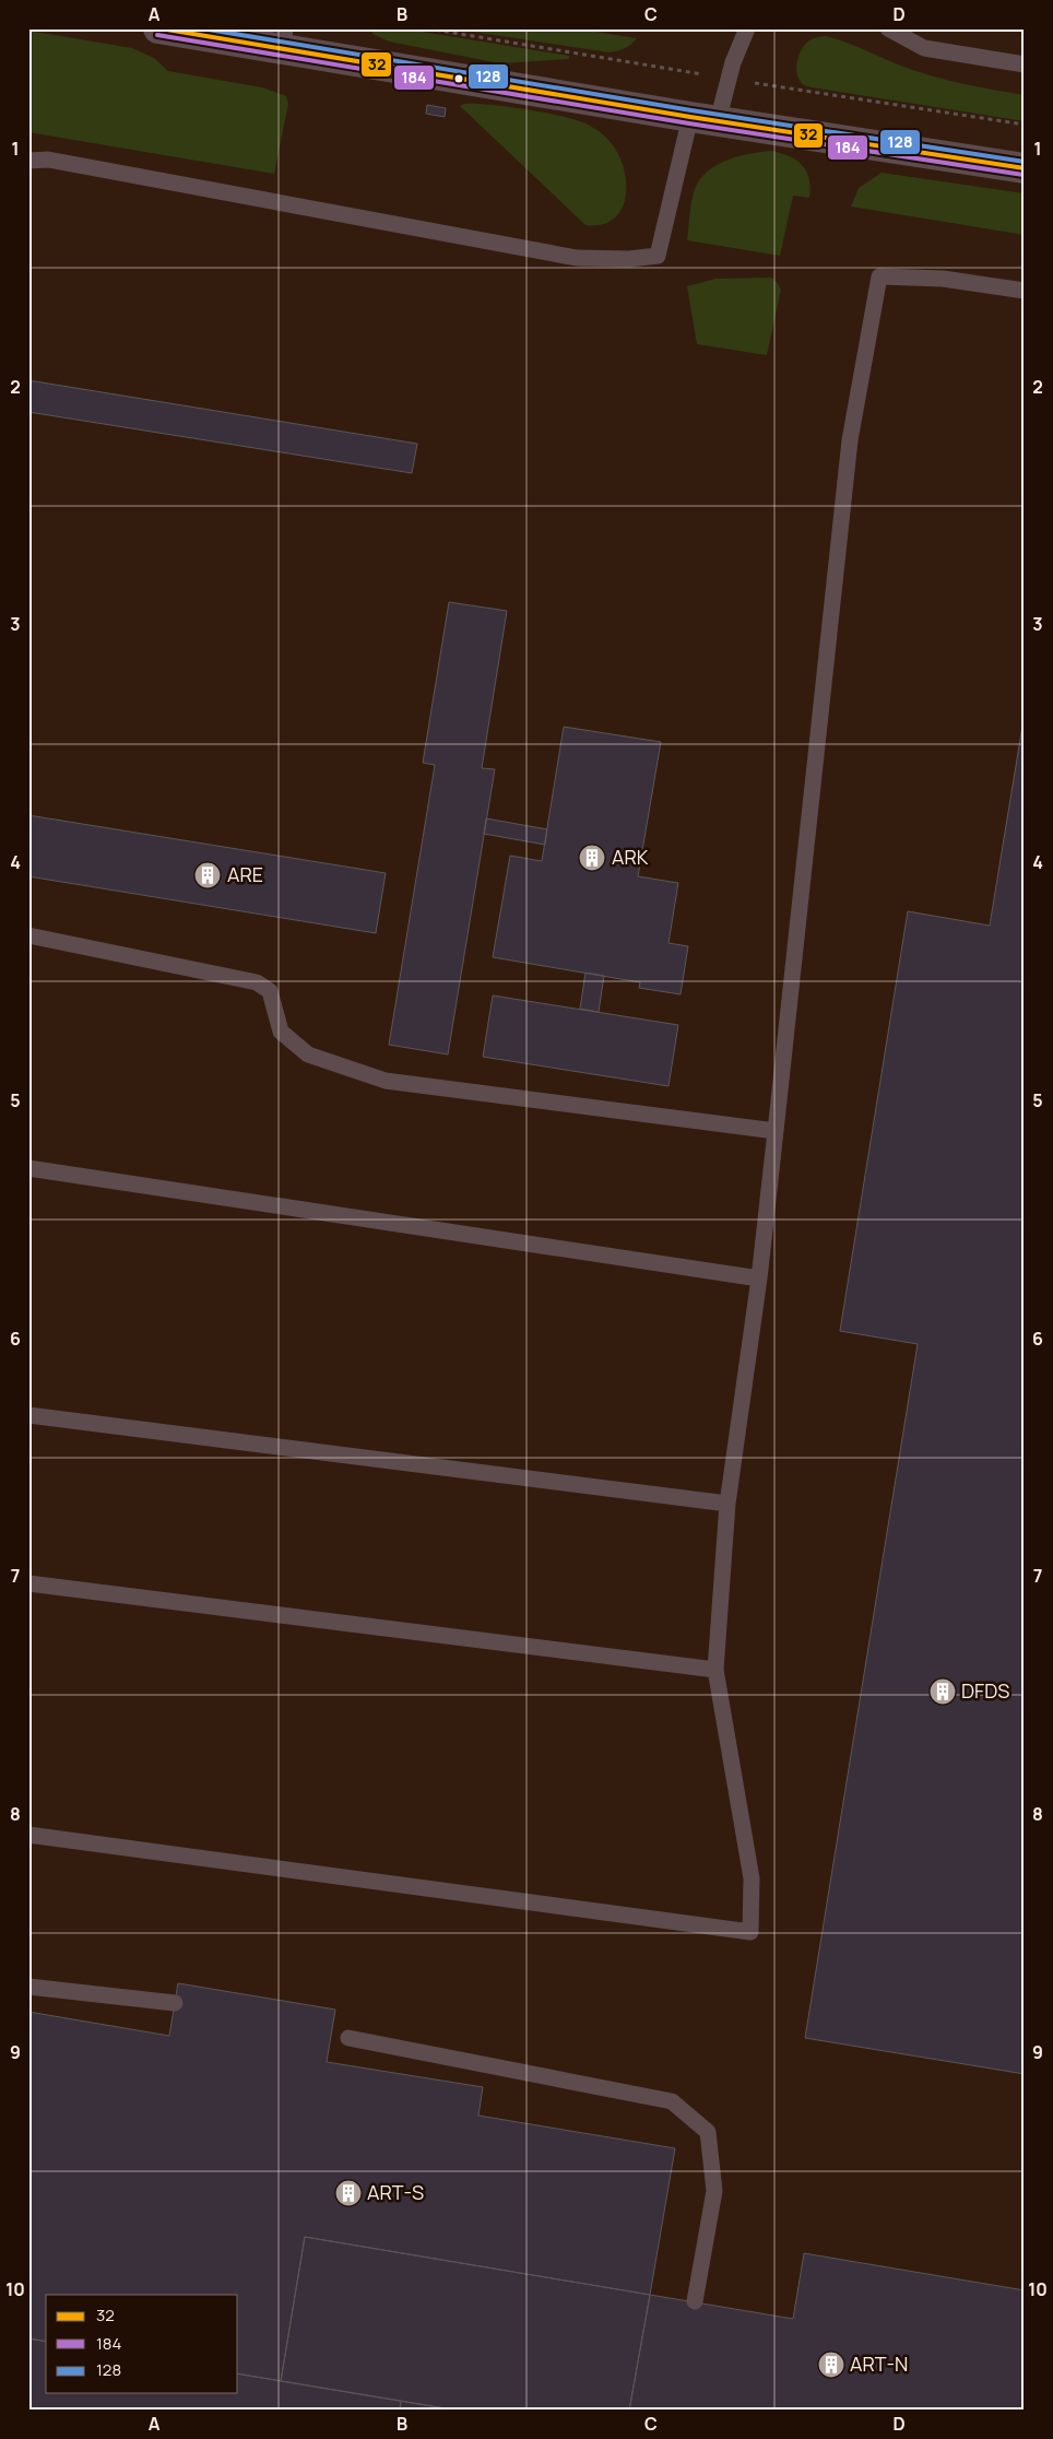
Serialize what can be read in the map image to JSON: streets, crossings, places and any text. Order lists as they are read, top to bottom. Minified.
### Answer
{"places":{"building":["ARK","ARE","DFDS","ART-S","ART-N"]},"lines":["transit line 32","transit line 128","transit line 184"],"legend":["32","184","128"],"grid":{"columns":["A","B","C","D"],"rows":["1","2","3","4","5","6","7","8","9","10"]}}
